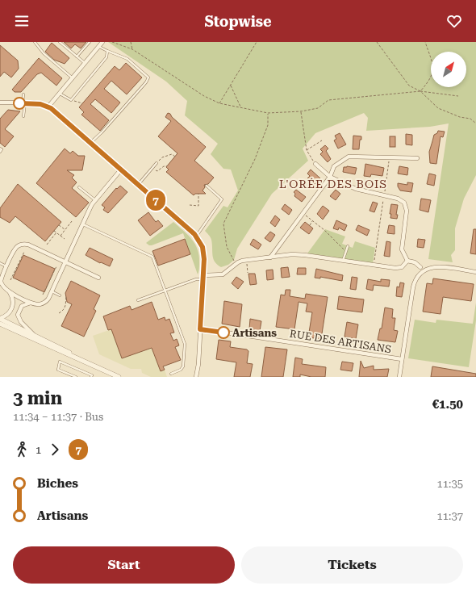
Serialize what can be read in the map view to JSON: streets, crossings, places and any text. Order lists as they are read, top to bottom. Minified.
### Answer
{"streets":{"street":["RUE DES ARTISANS"]},"districts":["L'ORÉE DES BOIS"],"places":["Artisans"],"lines":["bus line 7"],"north":"top right","page":{"header":"Stopwise","on_map":"7","heading":["3 min","11:34 – 11:37 · Bus","€1.50"],"legs":["1","7"],"list":[{"name":"Biches","value":"11:35"},{"name":"Artisans","value":"11:37"}],"buttons":["Start","Tickets"]}}
